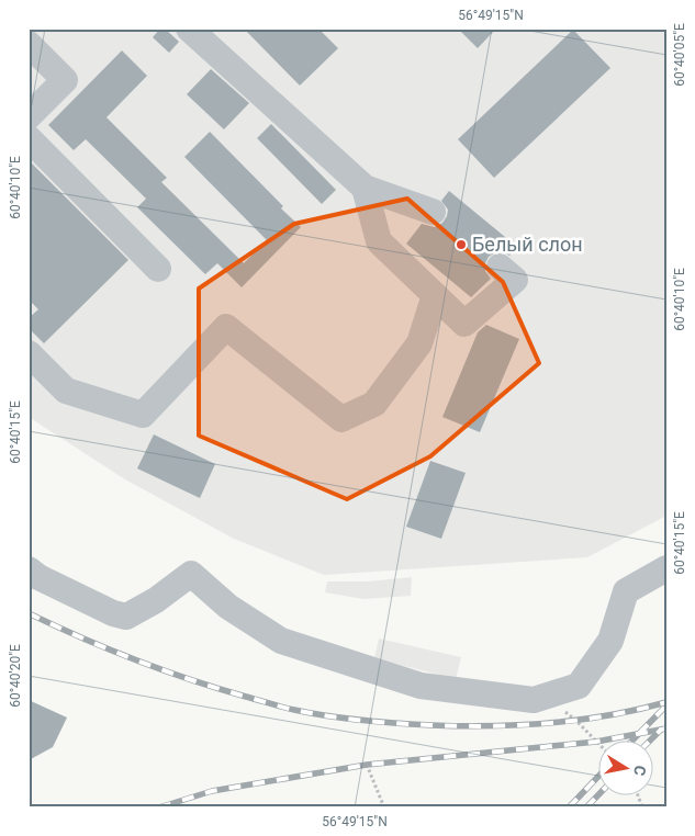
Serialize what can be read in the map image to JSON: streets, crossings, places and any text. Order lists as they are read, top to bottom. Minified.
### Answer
{"places":["Белый слон"],"north":"right","coordinates":["56°49'15\"N","60°40'05\"E","60°40'10\"E","60°40'15\"E","60°40'20\"E"]}
